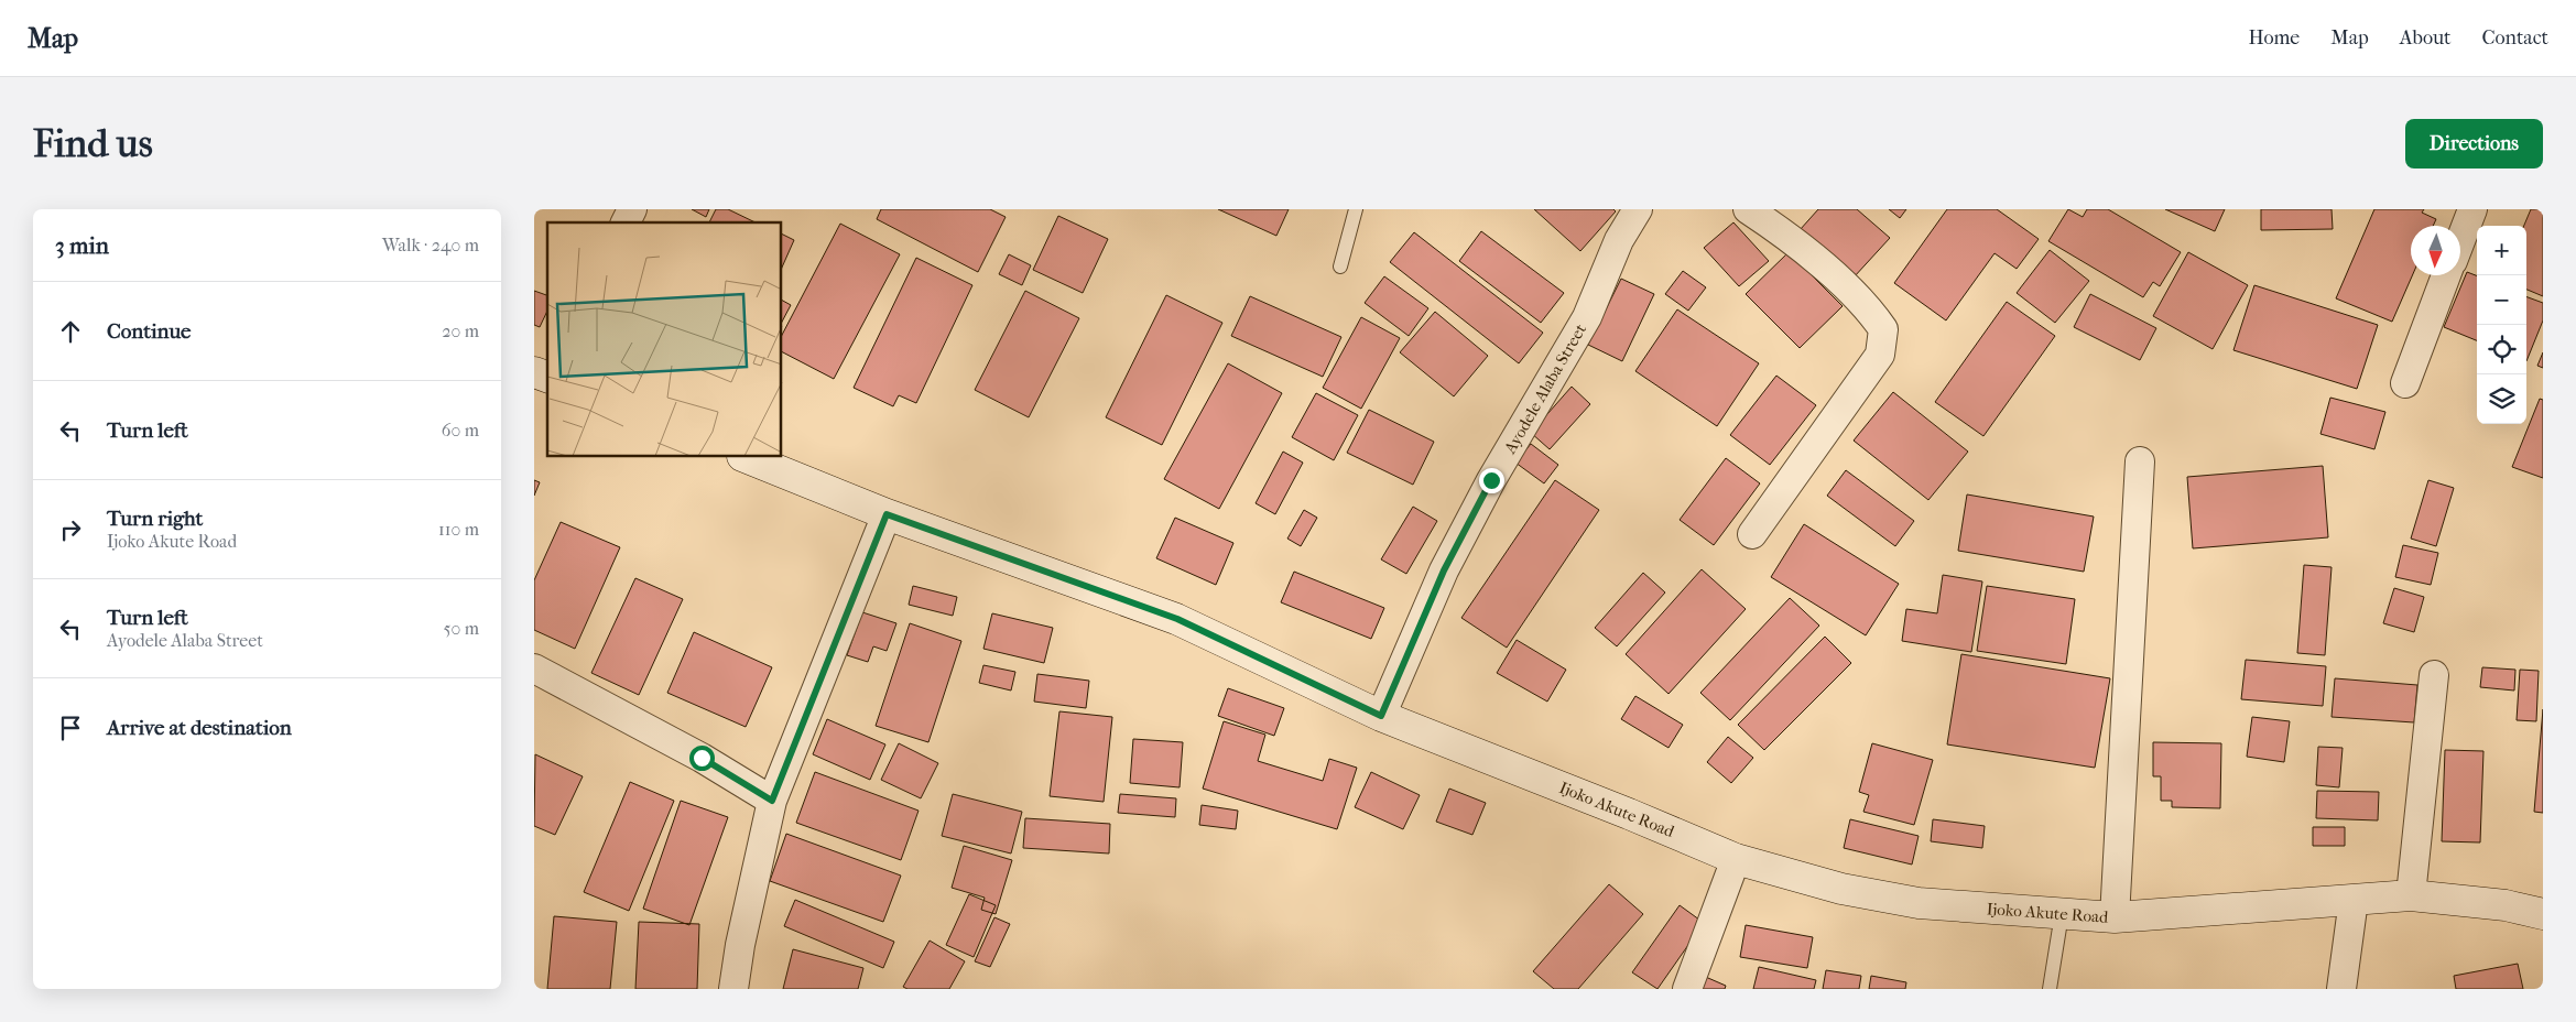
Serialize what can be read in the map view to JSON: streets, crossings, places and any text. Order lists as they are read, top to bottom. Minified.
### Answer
{"streets":{"main road":["Ijoko Akute Road"],"street":["Ayodele Alaba Street"]},"crossings":[["Ayodele Alaba Street","Ijoko Akute Road"]],"north":"bottom","page":{"header":"Map","nav":["Home","Map","About","Contact"],"buttons":"Directions","title":"Find us","heading":["3 min","Walk · 240 m"],"map_buttons":["+","−"],"list":[["Continue","20 m"],["Turn left","60 m"],["Turn right","Ijoko Akute Road","110 m"],["Turn left","Ayodele Alaba Street","50 m"],"Arrive at destination"]}}
